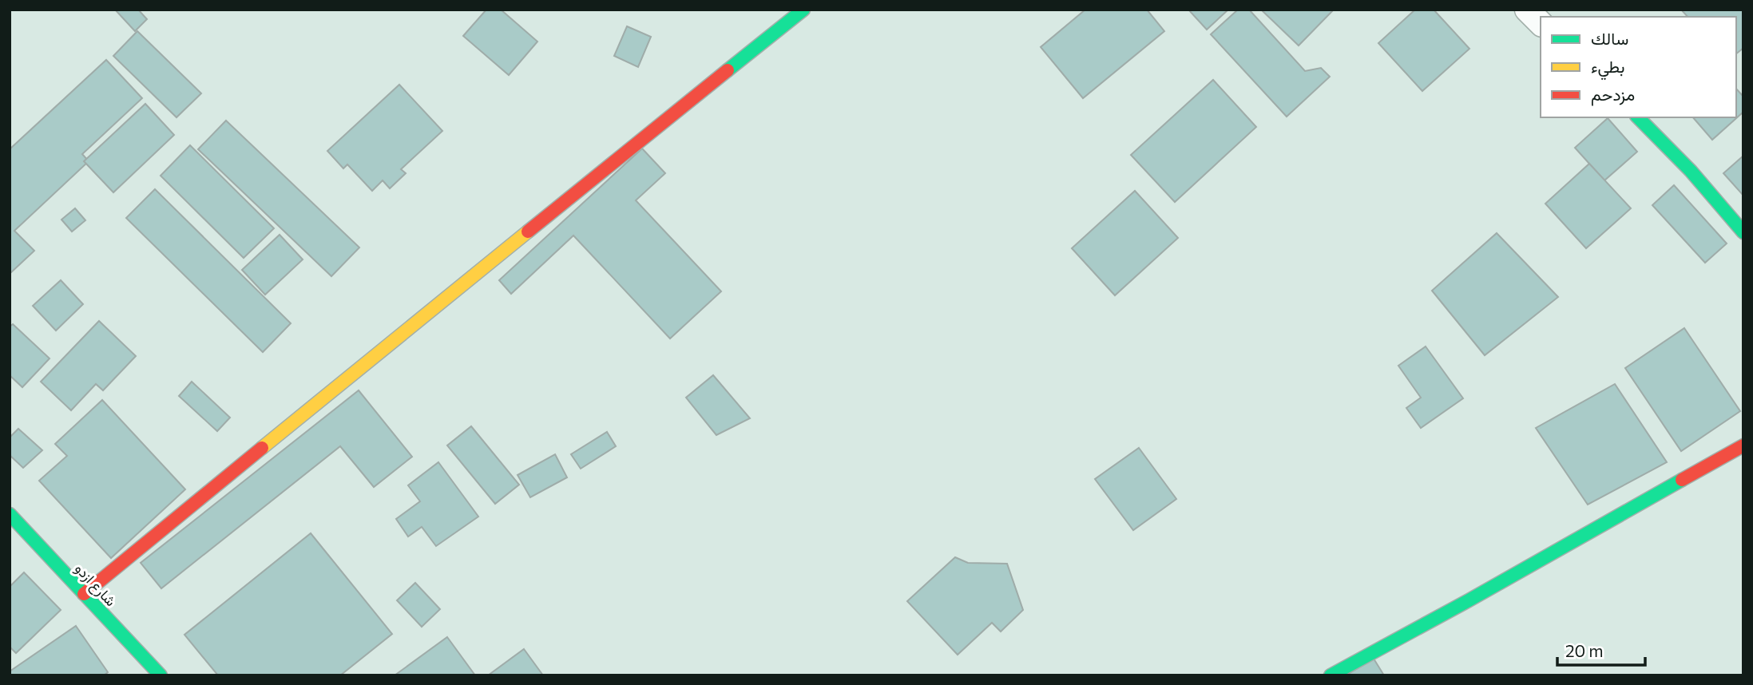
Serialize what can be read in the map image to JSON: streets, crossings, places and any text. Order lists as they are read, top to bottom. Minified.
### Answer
{"streets":{"street":["شارع ازدو"]},"legend":["سالك","بطيء","مزدحم"],"scale_bar":"20 m"}
